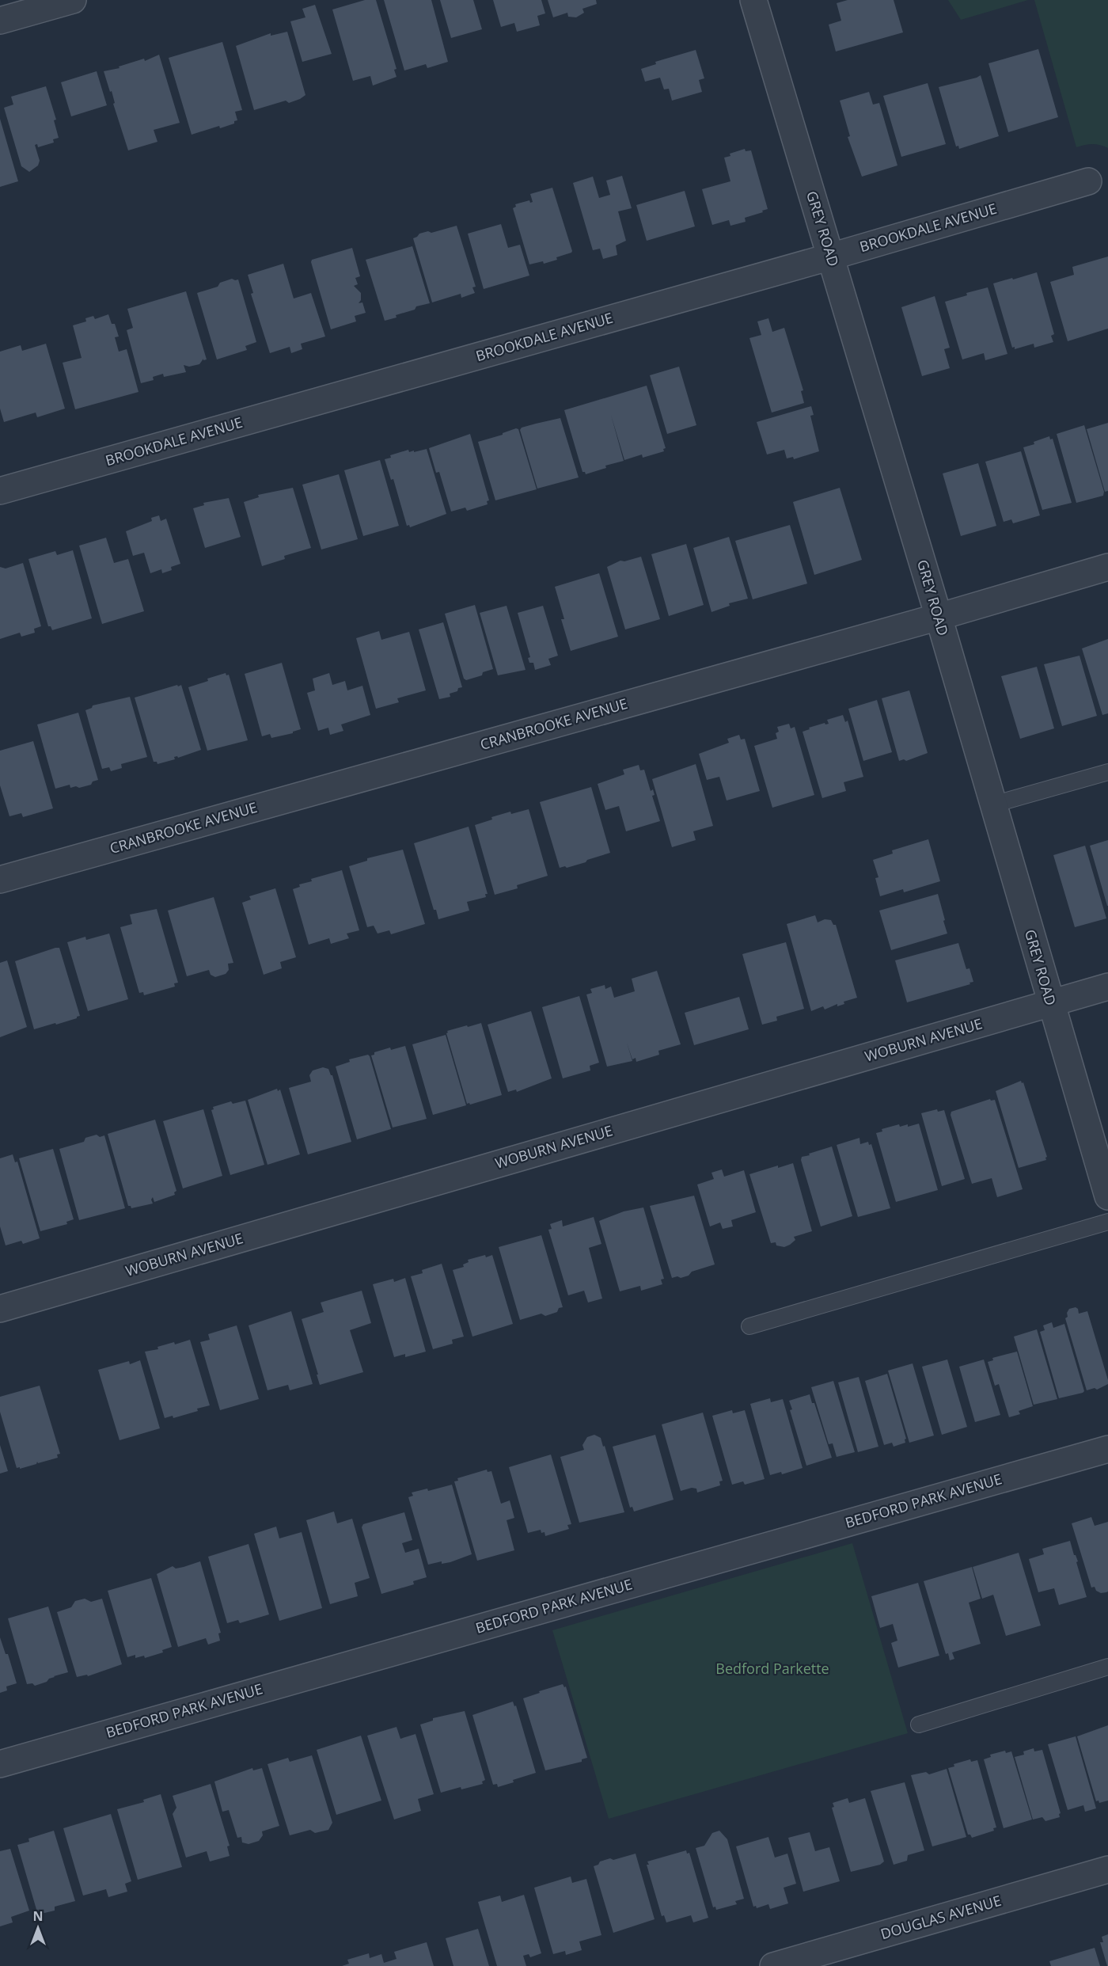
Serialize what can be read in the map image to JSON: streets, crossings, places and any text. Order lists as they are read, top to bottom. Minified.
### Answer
{"streets":{"street":["BROOKDALE AVENUE","GREY ROAD","CRANBROOKE AVENUE","WOBURN AVENUE","BEDFORD PARK AVENUE","DOUGLAS AVENUE"]},"crossings":[["BROOKDALE AVENUE","GREY ROAD"],["GREY ROAD","CRANBROOKE AVENUE"],["GREY ROAD","WOBURN AVENUE"]],"parks":["Bedford Parkette"],"north":"top"}
